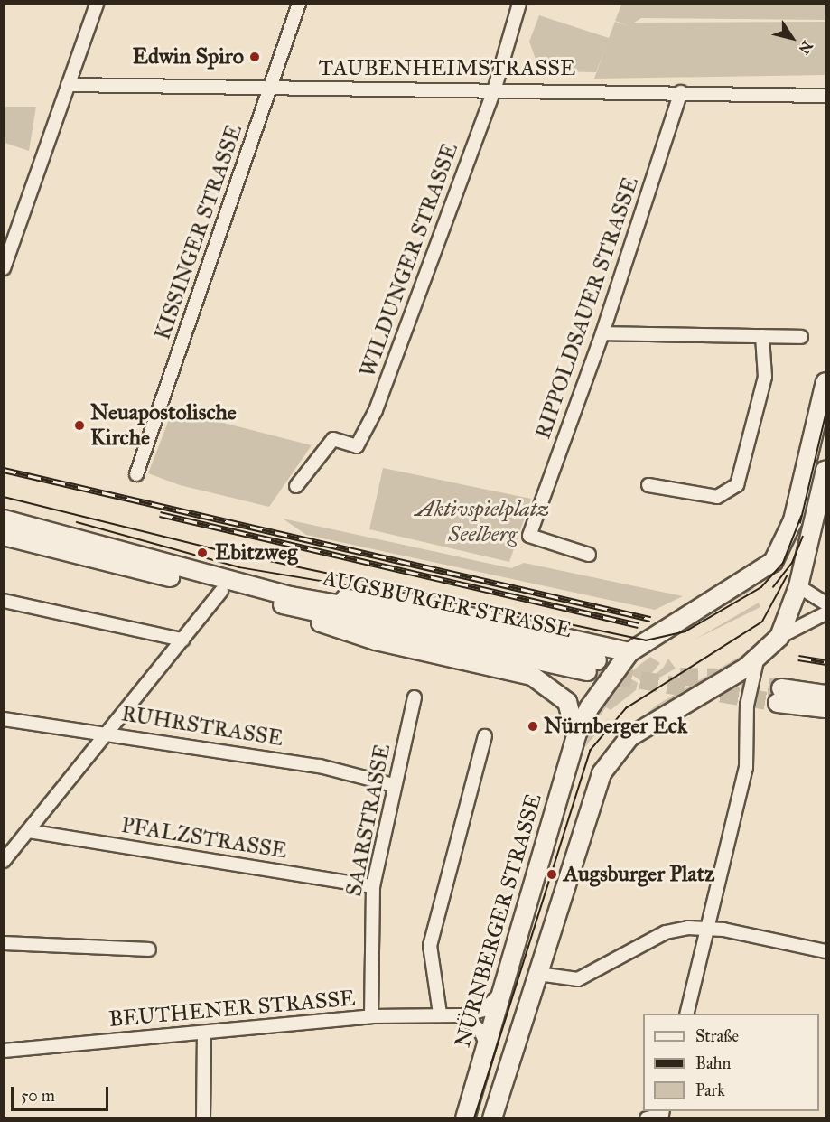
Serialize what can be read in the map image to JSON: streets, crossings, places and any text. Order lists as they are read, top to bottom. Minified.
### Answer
{"streets":{"main road":["AUGSBURGER STRASSE","NÜRNBERGER STRASSE"],"street":["TAUBENHEIMSTRASSE","KISSINGER STRASSE","WILDUNGER STRASSE","RIPPOLDSAUER STRASSE","RUHRSTRASSE","SAARSTRASSE","PFALZSTRASSE","BEUTHENER STRASSE"]},"crossings":[["TAUBENHEIMSTRASSE","KISSINGER STRASSE"],["TAUBENHEIMSTRASSE","WILDUNGER STRASSE"],["TAUBENHEIMSTRASSE","RIPPOLDSAUER STRASSE"],["RUHRSTRASSE","SAARSTRASSE"],["SAARSTRASSE","PFALZSTRASSE"],["SAARSTRASSE","BEUTHENER STRASSE"],["NÜRNBERGER STRASSE","BEUTHENER STRASSE"]],"parks":["Aktivspielplatz Seelberg"],"places":["Edwin Spiro","Neuapostolische Kirche","Ebitzweg","Nürnberger Eck","Augsburger Platz"],"legend":["Straße","Bahn","Park"],"scale_bar":"50 m","north":"bottom right"}
